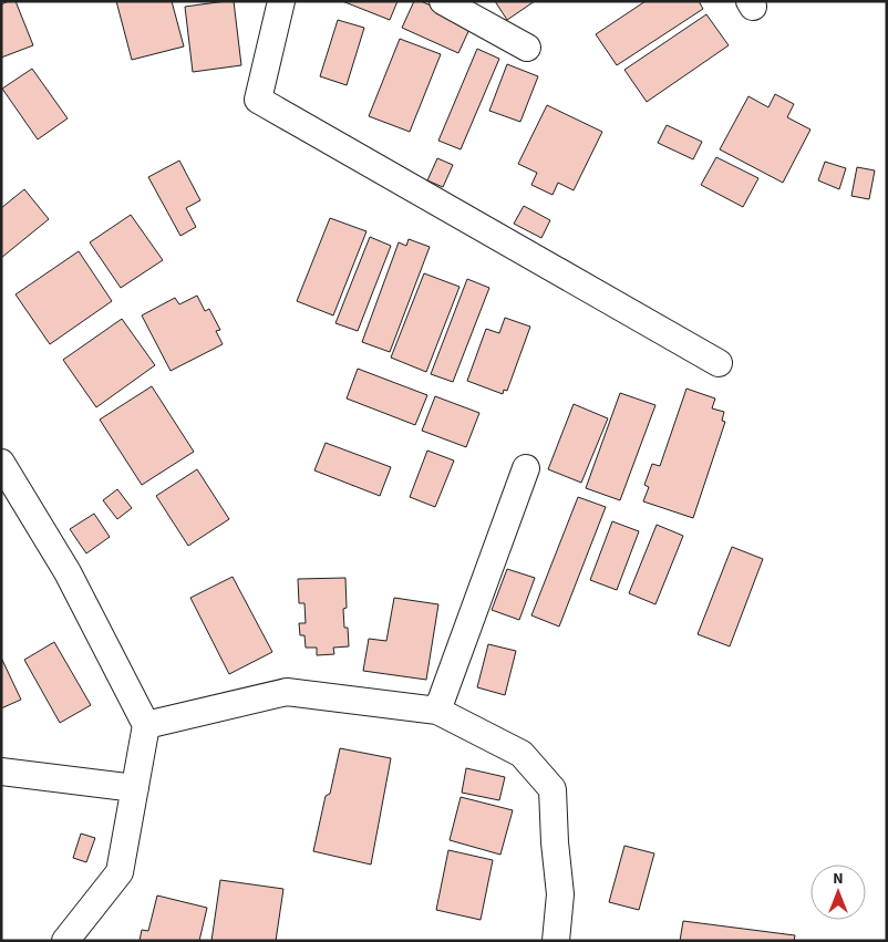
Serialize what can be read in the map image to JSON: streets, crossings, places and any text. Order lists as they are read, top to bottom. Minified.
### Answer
{"north":"top"}
